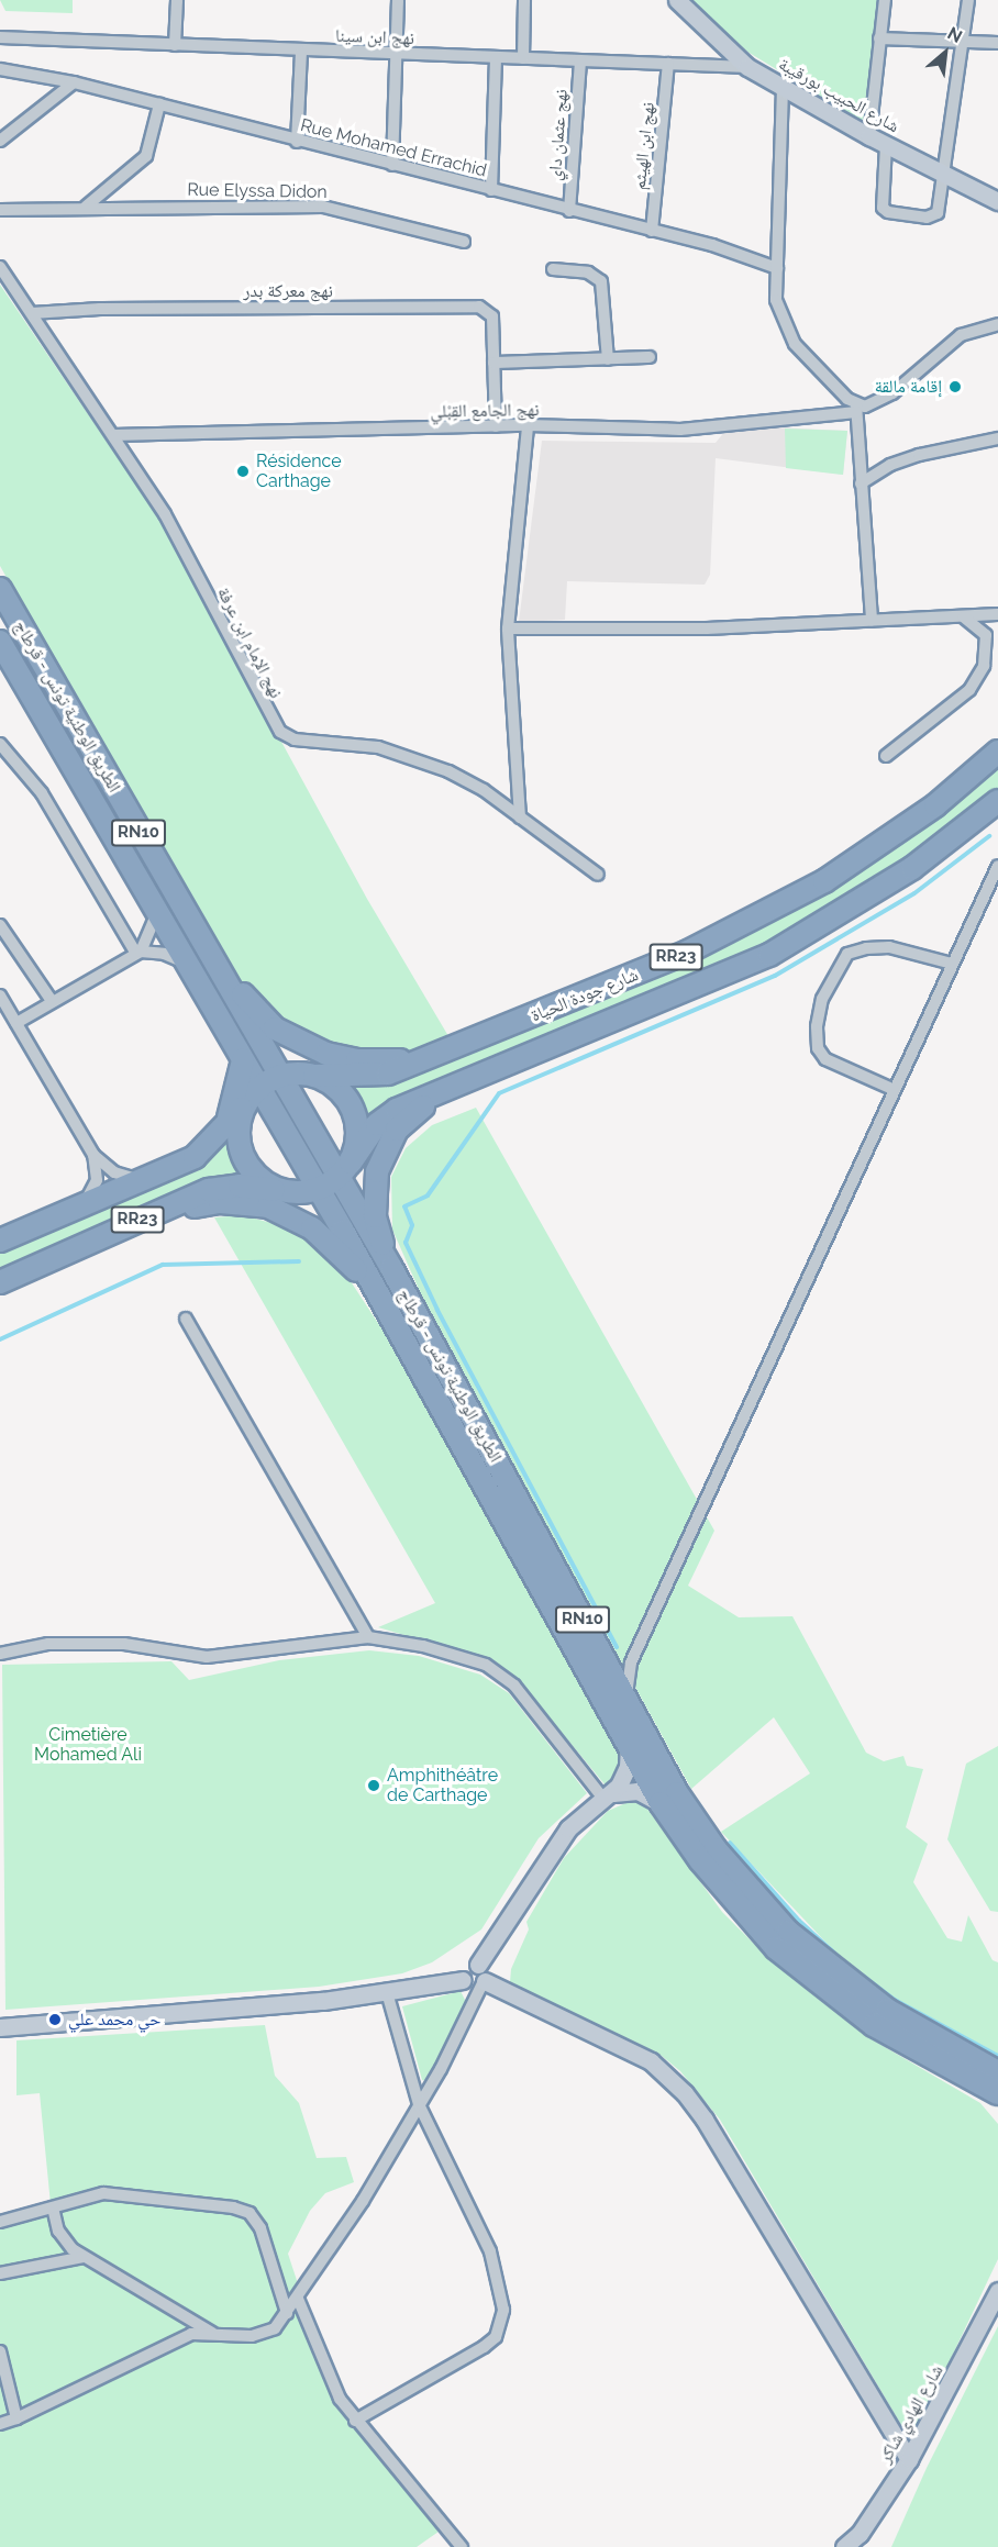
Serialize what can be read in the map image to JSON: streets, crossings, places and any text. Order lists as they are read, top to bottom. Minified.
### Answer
{"streets":{"highway":["الطريق الوطنية تونس - قرطاج","RN10","RR23","شارع جودة الحياة"],"street":["نهج ابن سينا","شارع الحبيب بورقيبة","نهج عثمان داي","نهج ابن الهيثم","Rue Mohamed Errachid","Rue Elyssa Didon","نهج معركة بدر","نهج الجامع القِبْلي","نهج الإمام ابن عرفة","شارع الهادي شاكر"]},"crossings":[["نهج ابن سينا","شارع الحبيب بورقيبة"],["نهج ابن سينا","نهج عثمان داي"],["نهج ابن سينا","نهج ابن الهيثم"],["نهج عثمان داي","Rue Mohamed Errachid"],["نهج ابن الهيثم","Rue Mohamed Errachid"],["نهج معركة بدر","نهج الجامع القِبْلي"],["نهج معركة بدر","نهج الإمام ابن عرفة"],["نهج الجامع القِبْلي","نهج الإمام ابن عرفة"],["الطريق الوطنية تونس - قرطاج","RR23"],["الطريق الوطنية تونس - قرطاج","شارع جودة الحياة"]],"parks":["Cimetière Mohamed Ali"],"places":["إقامة مالقة","Résidence Carthage","Amphithéâtre de Carthage","حي محمد علي"],"north":"top right"}
